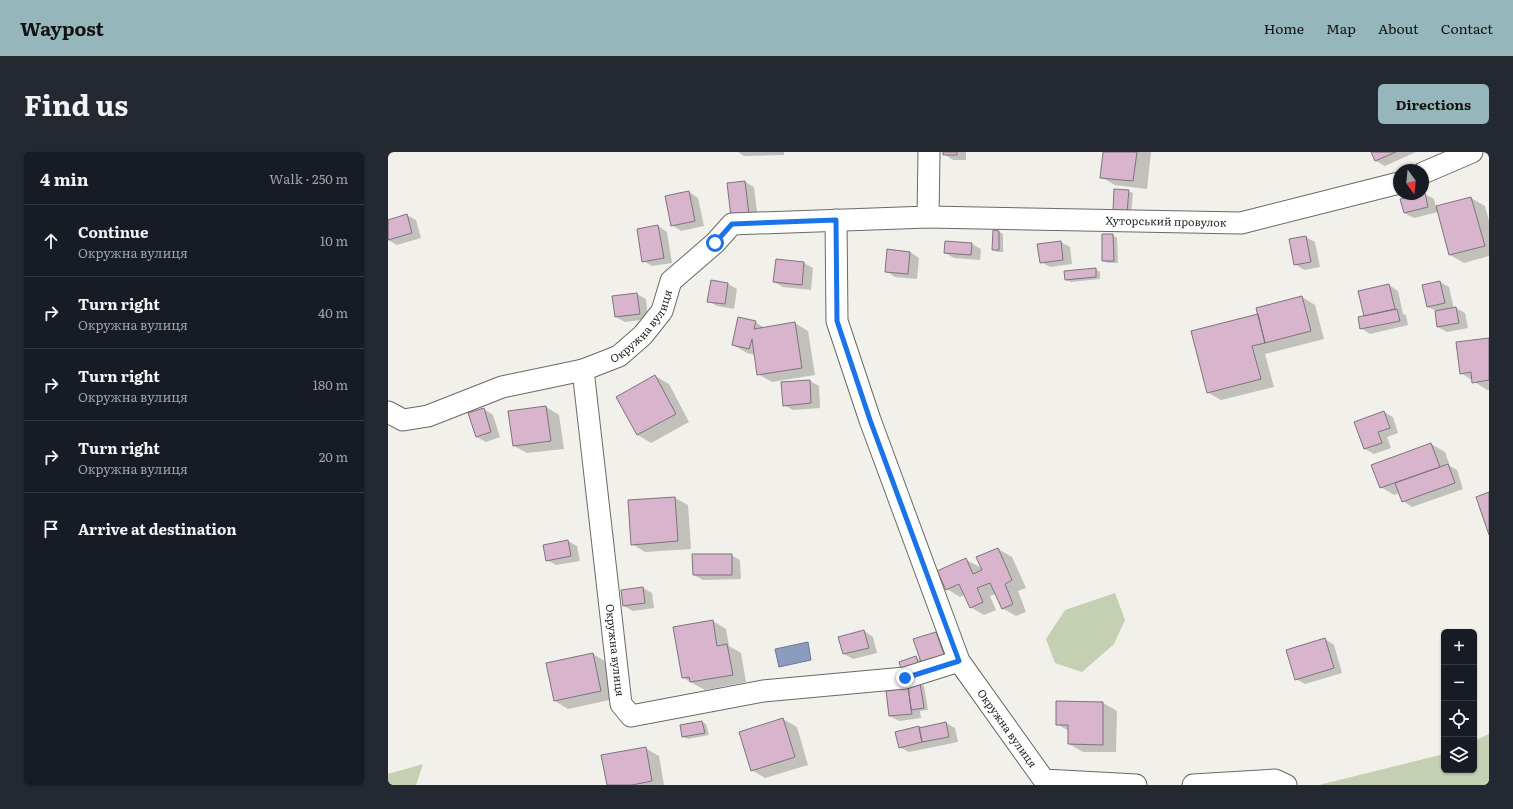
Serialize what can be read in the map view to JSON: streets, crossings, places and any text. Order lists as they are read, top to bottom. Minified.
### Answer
{"streets":{"street":["Хуторський провулок","Окружна вулиця"]},"crossings":[["Хуторський провулок","Окружна вулиця"]],"north":"bottom","page":{"header":"Waypost","nav":["Home","Map","About","Contact"],"title":"Find us","buttons":"Directions","heading":["4 min","Walk · 250 m"],"list":[["Continue","Окружна вулиця","10 m"],["Turn right","Окружна вулиця","40 m"],["Turn right","Окружна вулиця","180 m"],["Turn right","Окружна вулиця","20 m"],"Arrive at destination"],"map_buttons":["+","−"]}}
